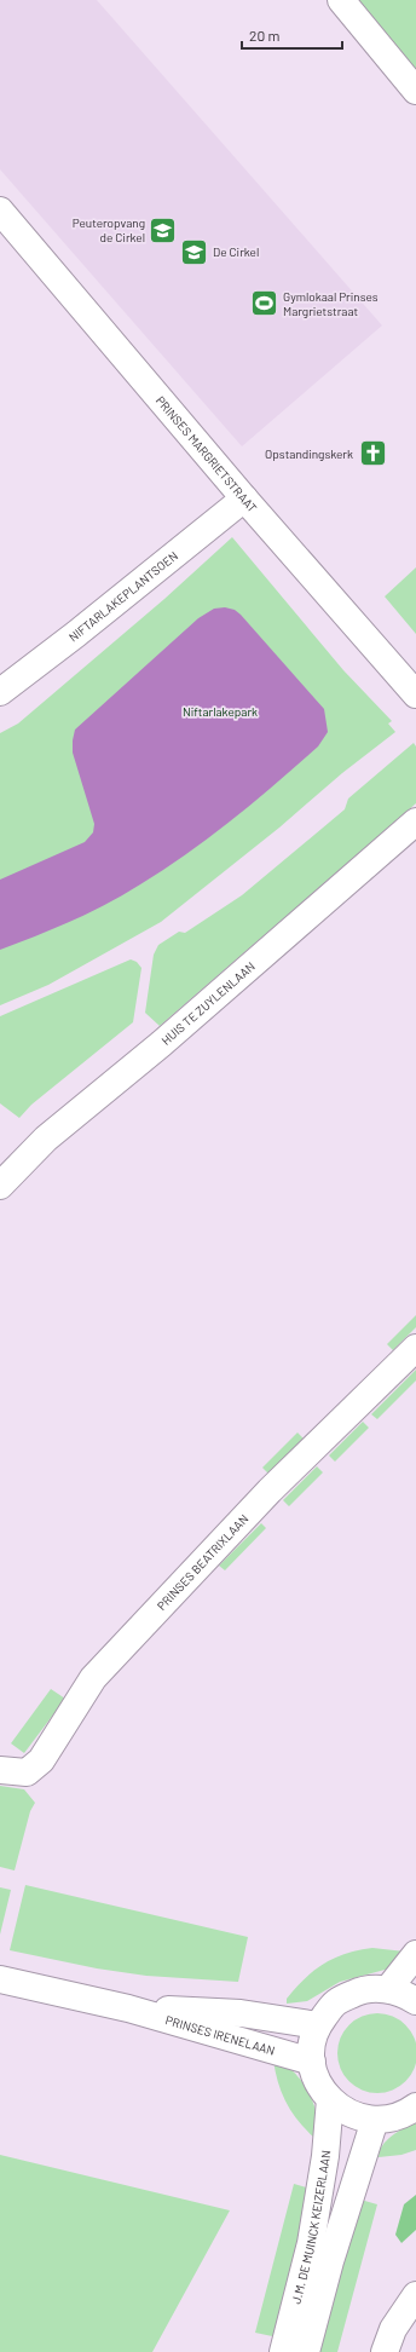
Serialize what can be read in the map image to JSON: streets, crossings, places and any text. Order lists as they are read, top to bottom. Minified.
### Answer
{"streets":{"street":["PRINSES MARGRIETSTRAAT","NIFTARLAKEPLANTSOEN","HUIS TE ZUYLENLAAN","PRINSES BEATRIXLAAN","PRINSES IRENELAAN","J.M. DE MUINCK KEIZERLAAN"]},"crossings":[["PRINSES MARGRIETSTRAAT","NIFTARLAKEPLANTSOEN"]],"parks":["Niftarlakepark"],"places":{"school or university":["Peuteropvang de Cirkel","De Cirkel"],"sports":["Gymlokaal Prinses Margrietstraat"],"church":["Opstandingskerk"]},"scale_bar":"20 m"}
